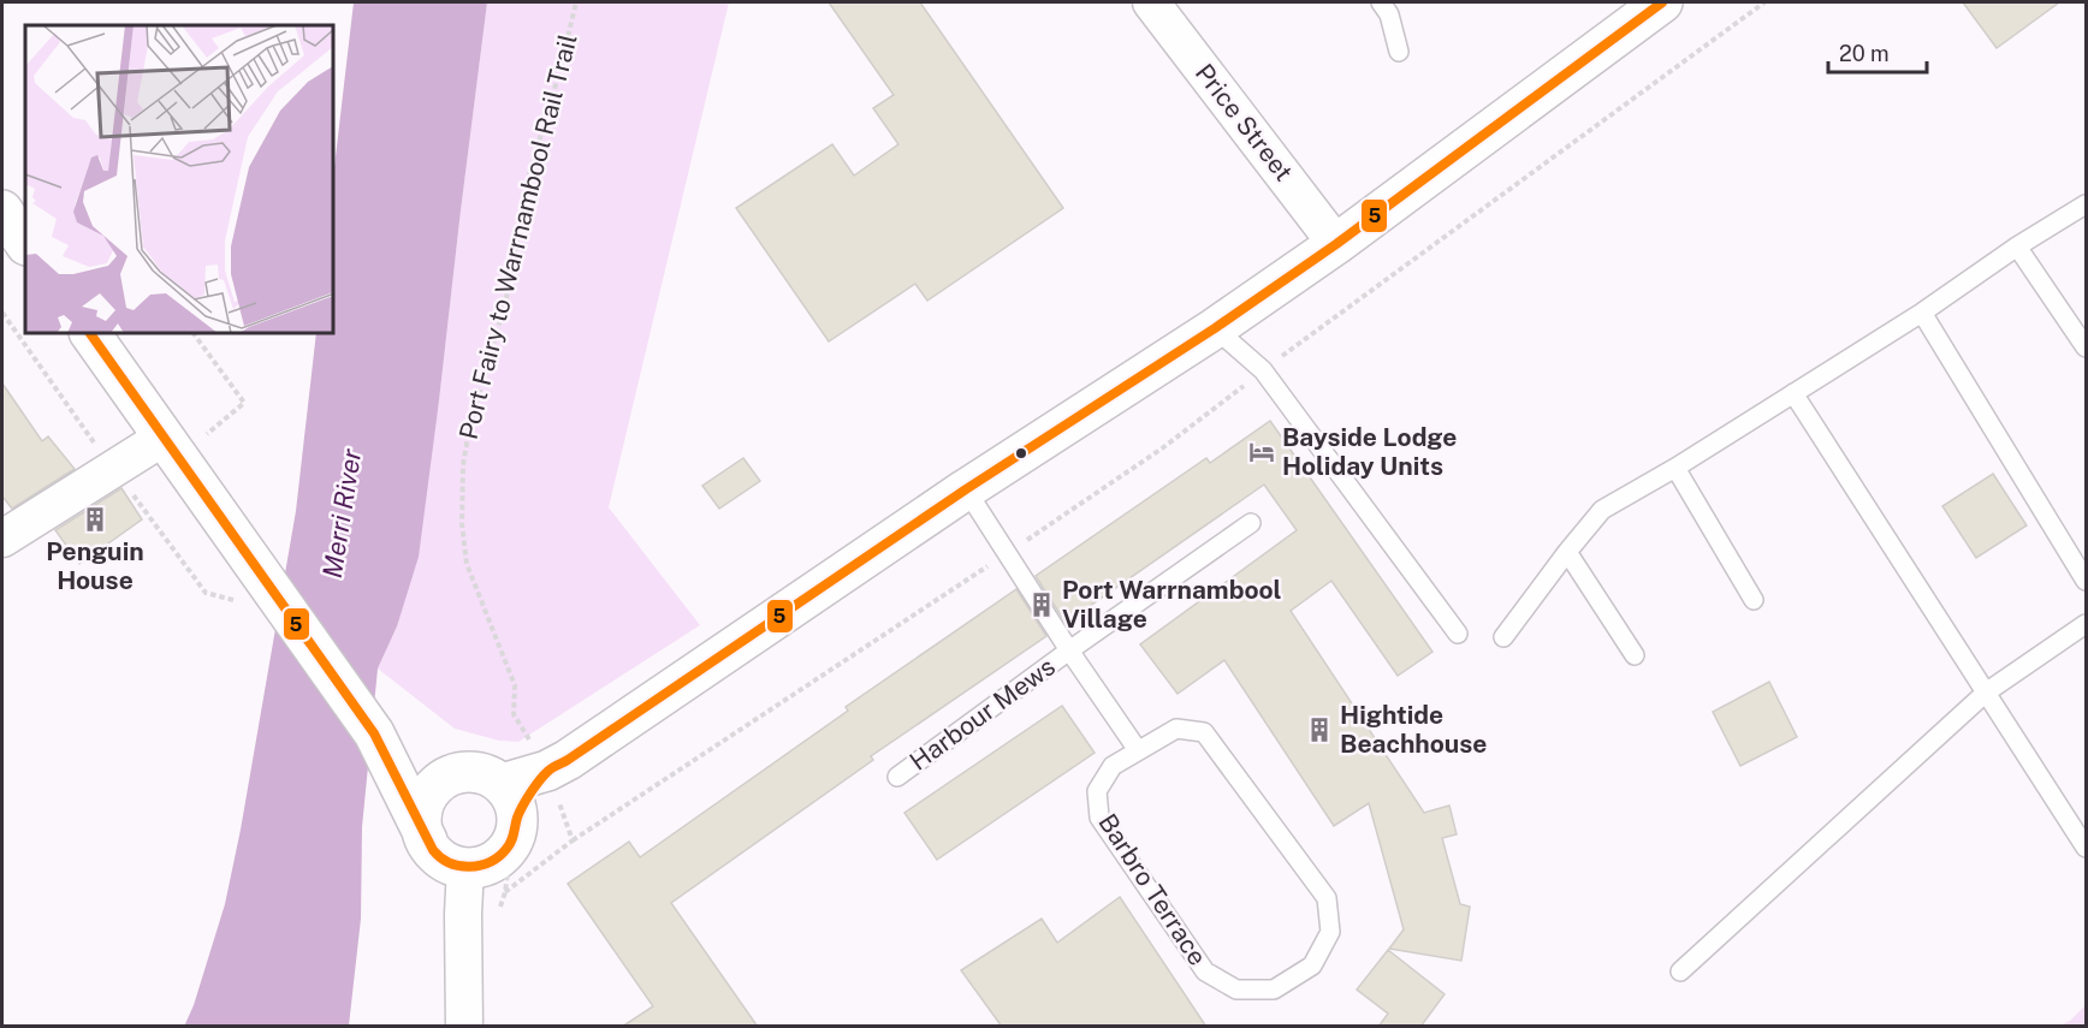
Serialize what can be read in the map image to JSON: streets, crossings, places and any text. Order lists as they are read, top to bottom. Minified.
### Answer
{"streets":{"street":["Price Street"],"lane":["Harbour Mews","Barbro Terrace"],"path":["Port Fairy to Warrnambool Rail Trail"]},"water":["Merri River"],"places":{"hotel":["Bayside Lodge Holiday Units"],"building":["Penguin House","Port Warrnambool Village","Hightide Beachhouse"]},"lines":["transit line 5"],"scale_bar":"20 m"}
